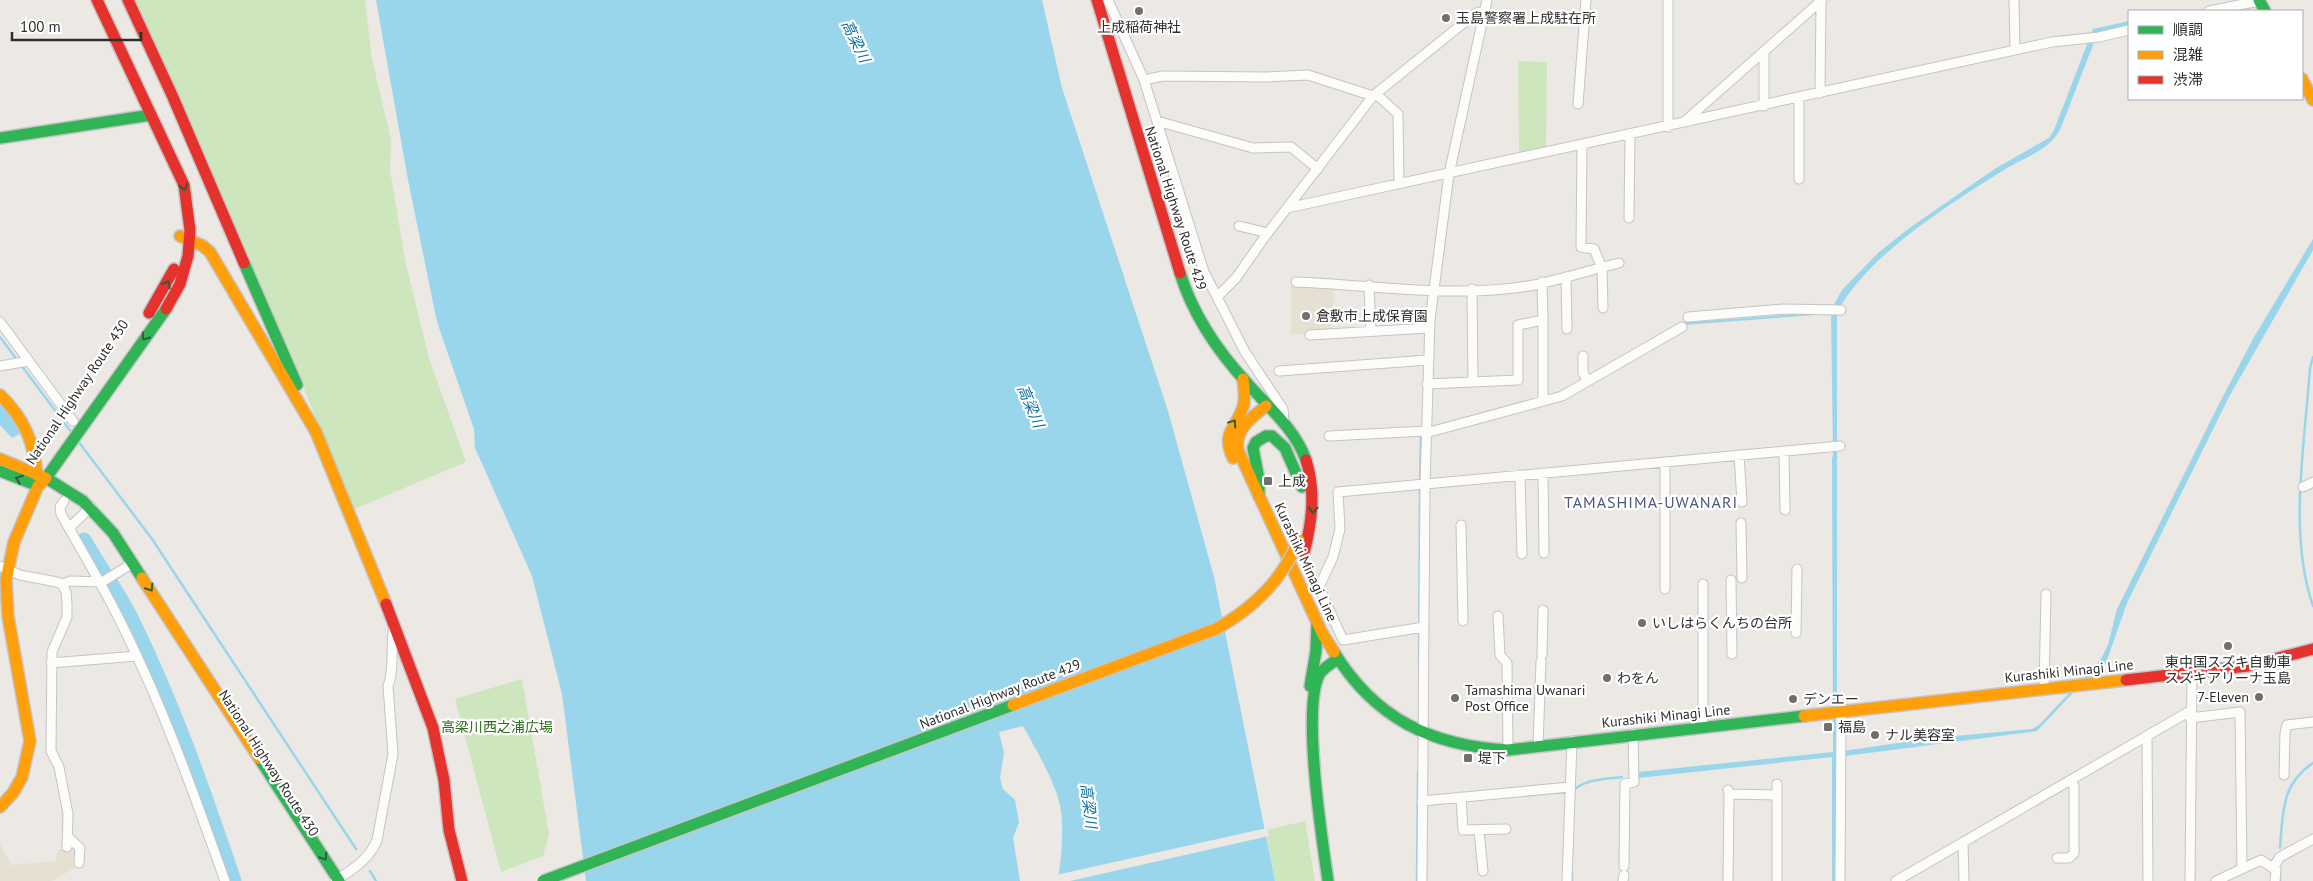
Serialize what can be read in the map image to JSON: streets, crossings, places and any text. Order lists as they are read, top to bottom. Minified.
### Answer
{"streets":{"main road":["National Highway Route 429","National Highway Route 430","Kurashiki Minagi Line"]},"crossings":[["National Highway Route 429","Kurashiki Minagi Line"]],"districts":["TAMASHIMA-UWANARI"],"water":["高梁川"],"parks":["高梁川西之浦広場"],"places":{"other":["上成稲荷神社","玉島警察署上成駐在所","倉敷市上成保育園","いしはらくんちの台所","東中国スズキ自動車 スズキアリーナ玉島","わをん","7-Eleven","Tamashima Uwanari Post Office","デンエー","ナル美容室"],"transit":["上成","福島","堤下"]},"legend":["順調","混雑","渋滞"],"scale_bar":"100 m"}
